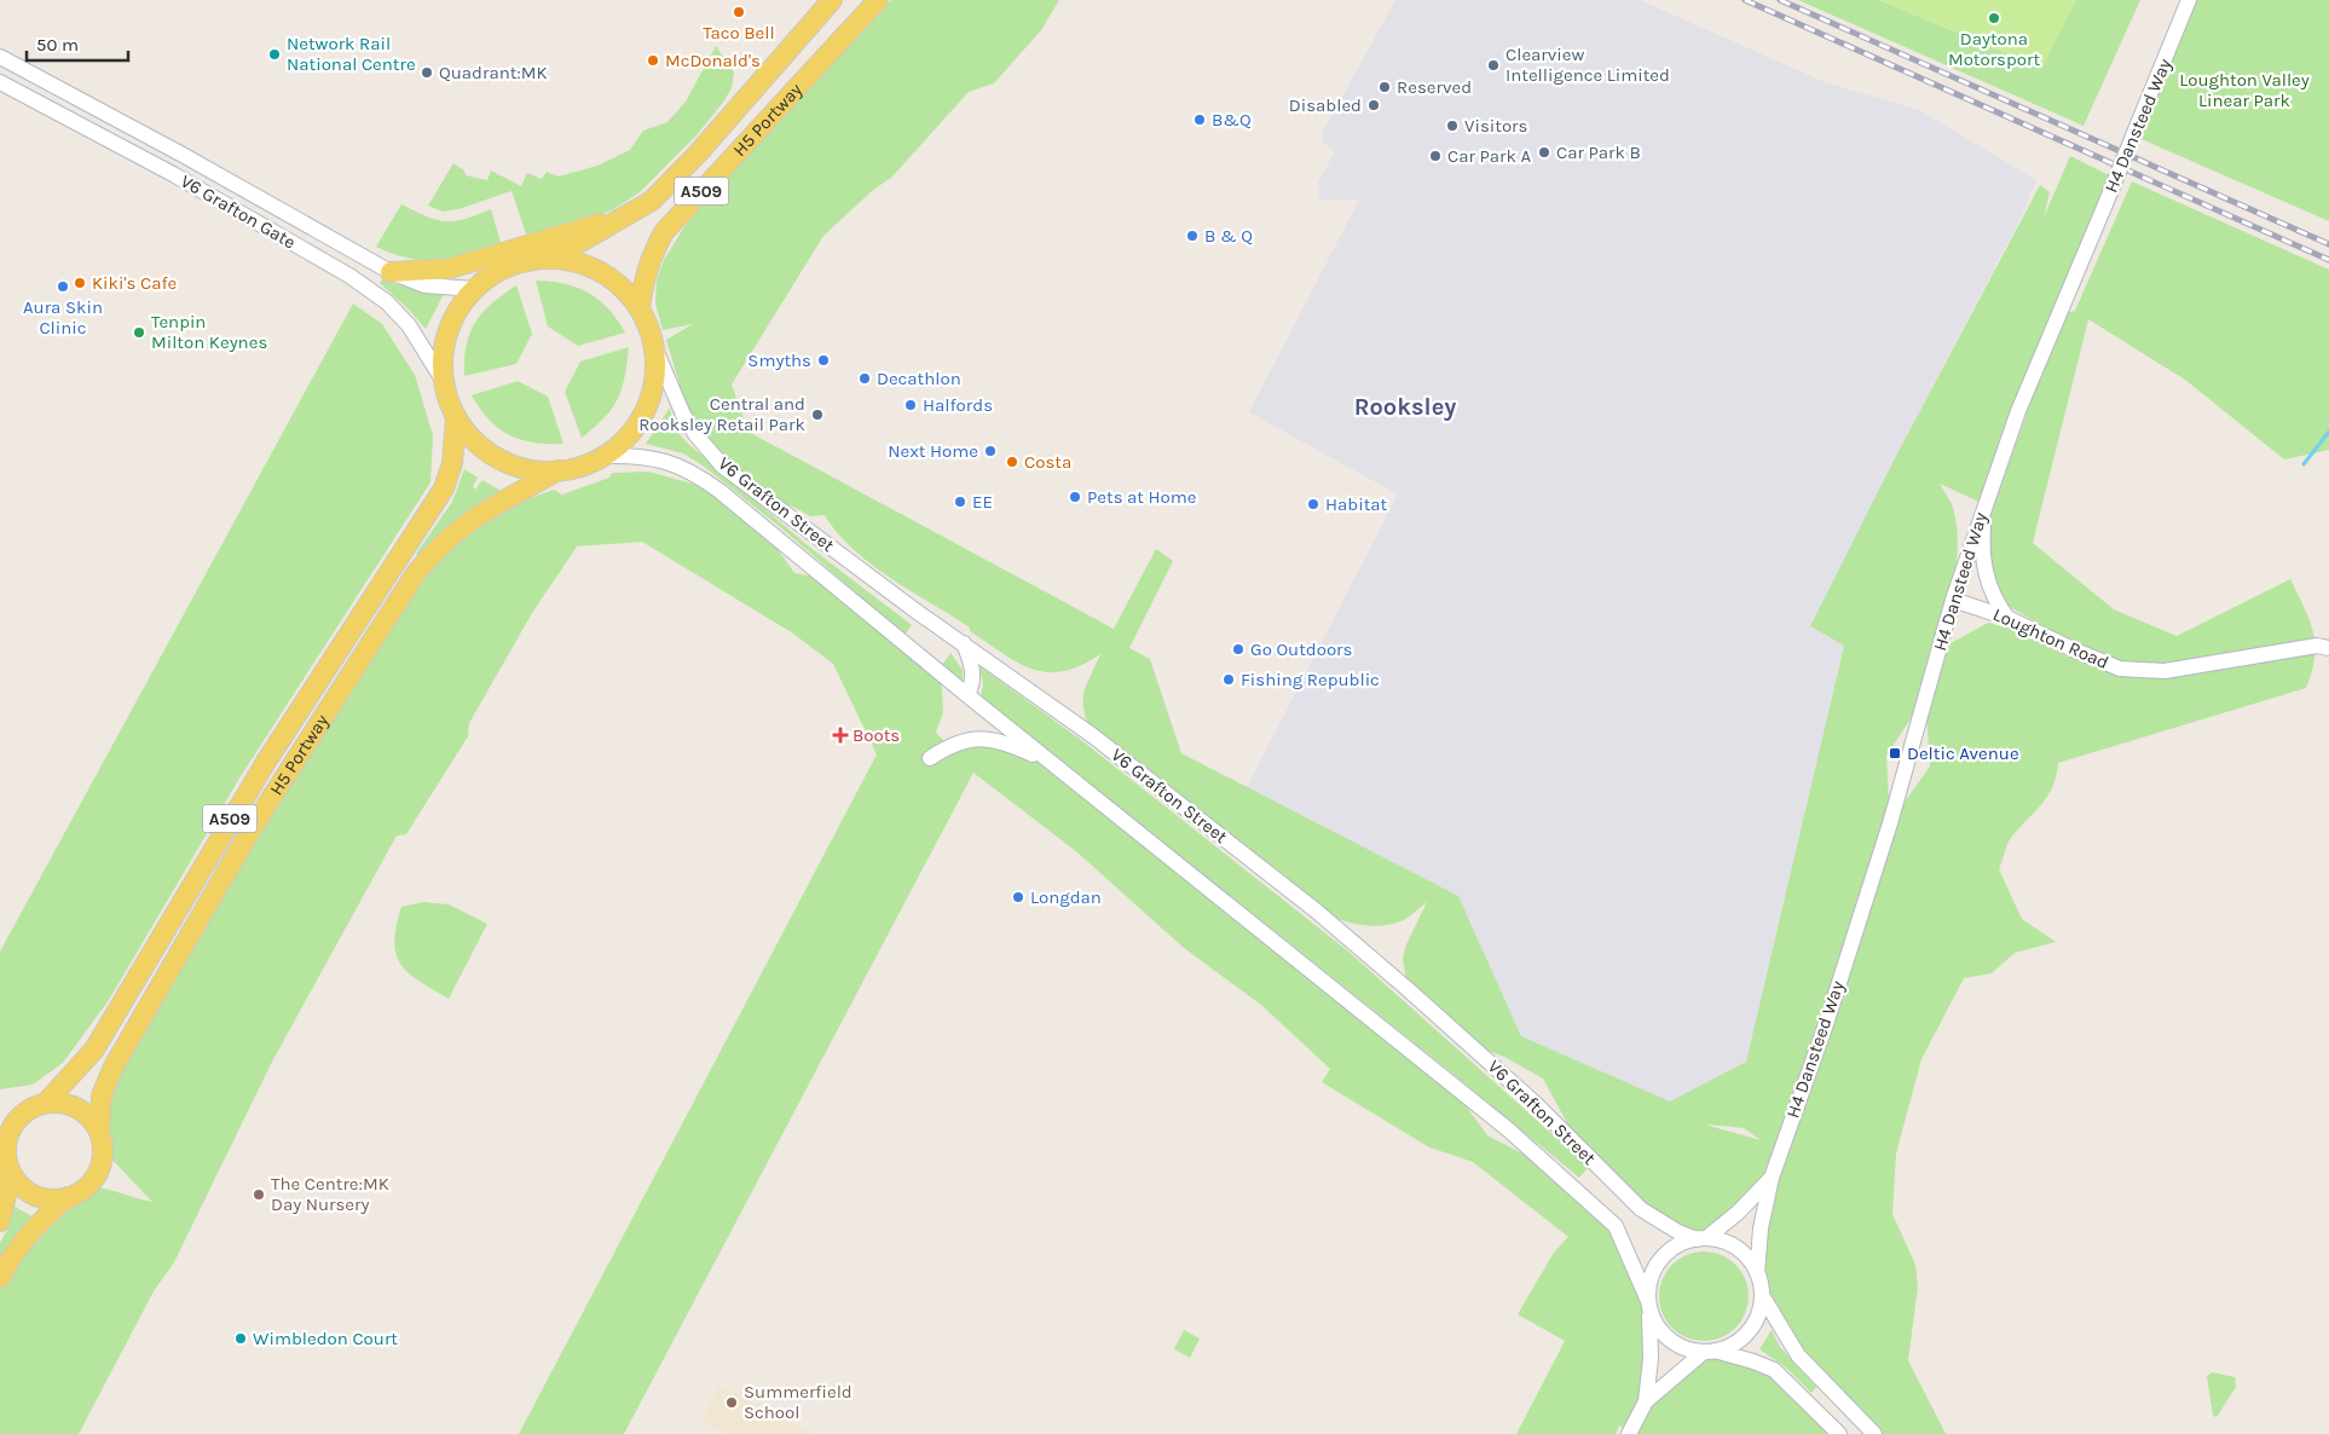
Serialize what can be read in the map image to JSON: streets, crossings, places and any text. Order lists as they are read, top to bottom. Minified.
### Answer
{"streets":{"main road":["H5 Portway","A509"],"street":["H4 Dansteed Way","V6 Grafton Gate","V6 Grafton Street","Loughton Road"]},"crossings":[["H5 Portway","A509"],["H5 Portway","V6 Grafton Gate"],["H5 Portway","V6 Grafton Street"],["H4 Dansteed Way","V6 Grafton Street"],["H4 Dansteed Way","Loughton Road"],["A509","V6 Grafton Gate"],["A509","V6 Grafton Street"],["V6 Grafton Gate","V6 Grafton Street"]],"districts":["Rooksley"],"parks":["Loughton Valley Linear Park"],"places":{"other":["Taco Bell","Daytona Motorsport","Network Rail National Centre","McDonald's","Clearview Intelligence Limited","Quadrant:MK","Reserved","Disabled","B&Q","Visitors","Car Park B","Car Park A","B & Q","Kiki's Cafe","Aura Skin Clinic","Tenpin Milton Keynes","Smyths","Decathlon","Halfords","Central and Rooksley Retail Park","Next Home","Costa","Pets at Home","EE","Habitat","Go Outdoors","Fishing Republic","Longdan","The Centre:MK Day Nursery","Wimbledon Court","Summerfield School"],"health":["Boots"],"transit":["Deltic Avenue"]},"scale_bar":"50 m"}
